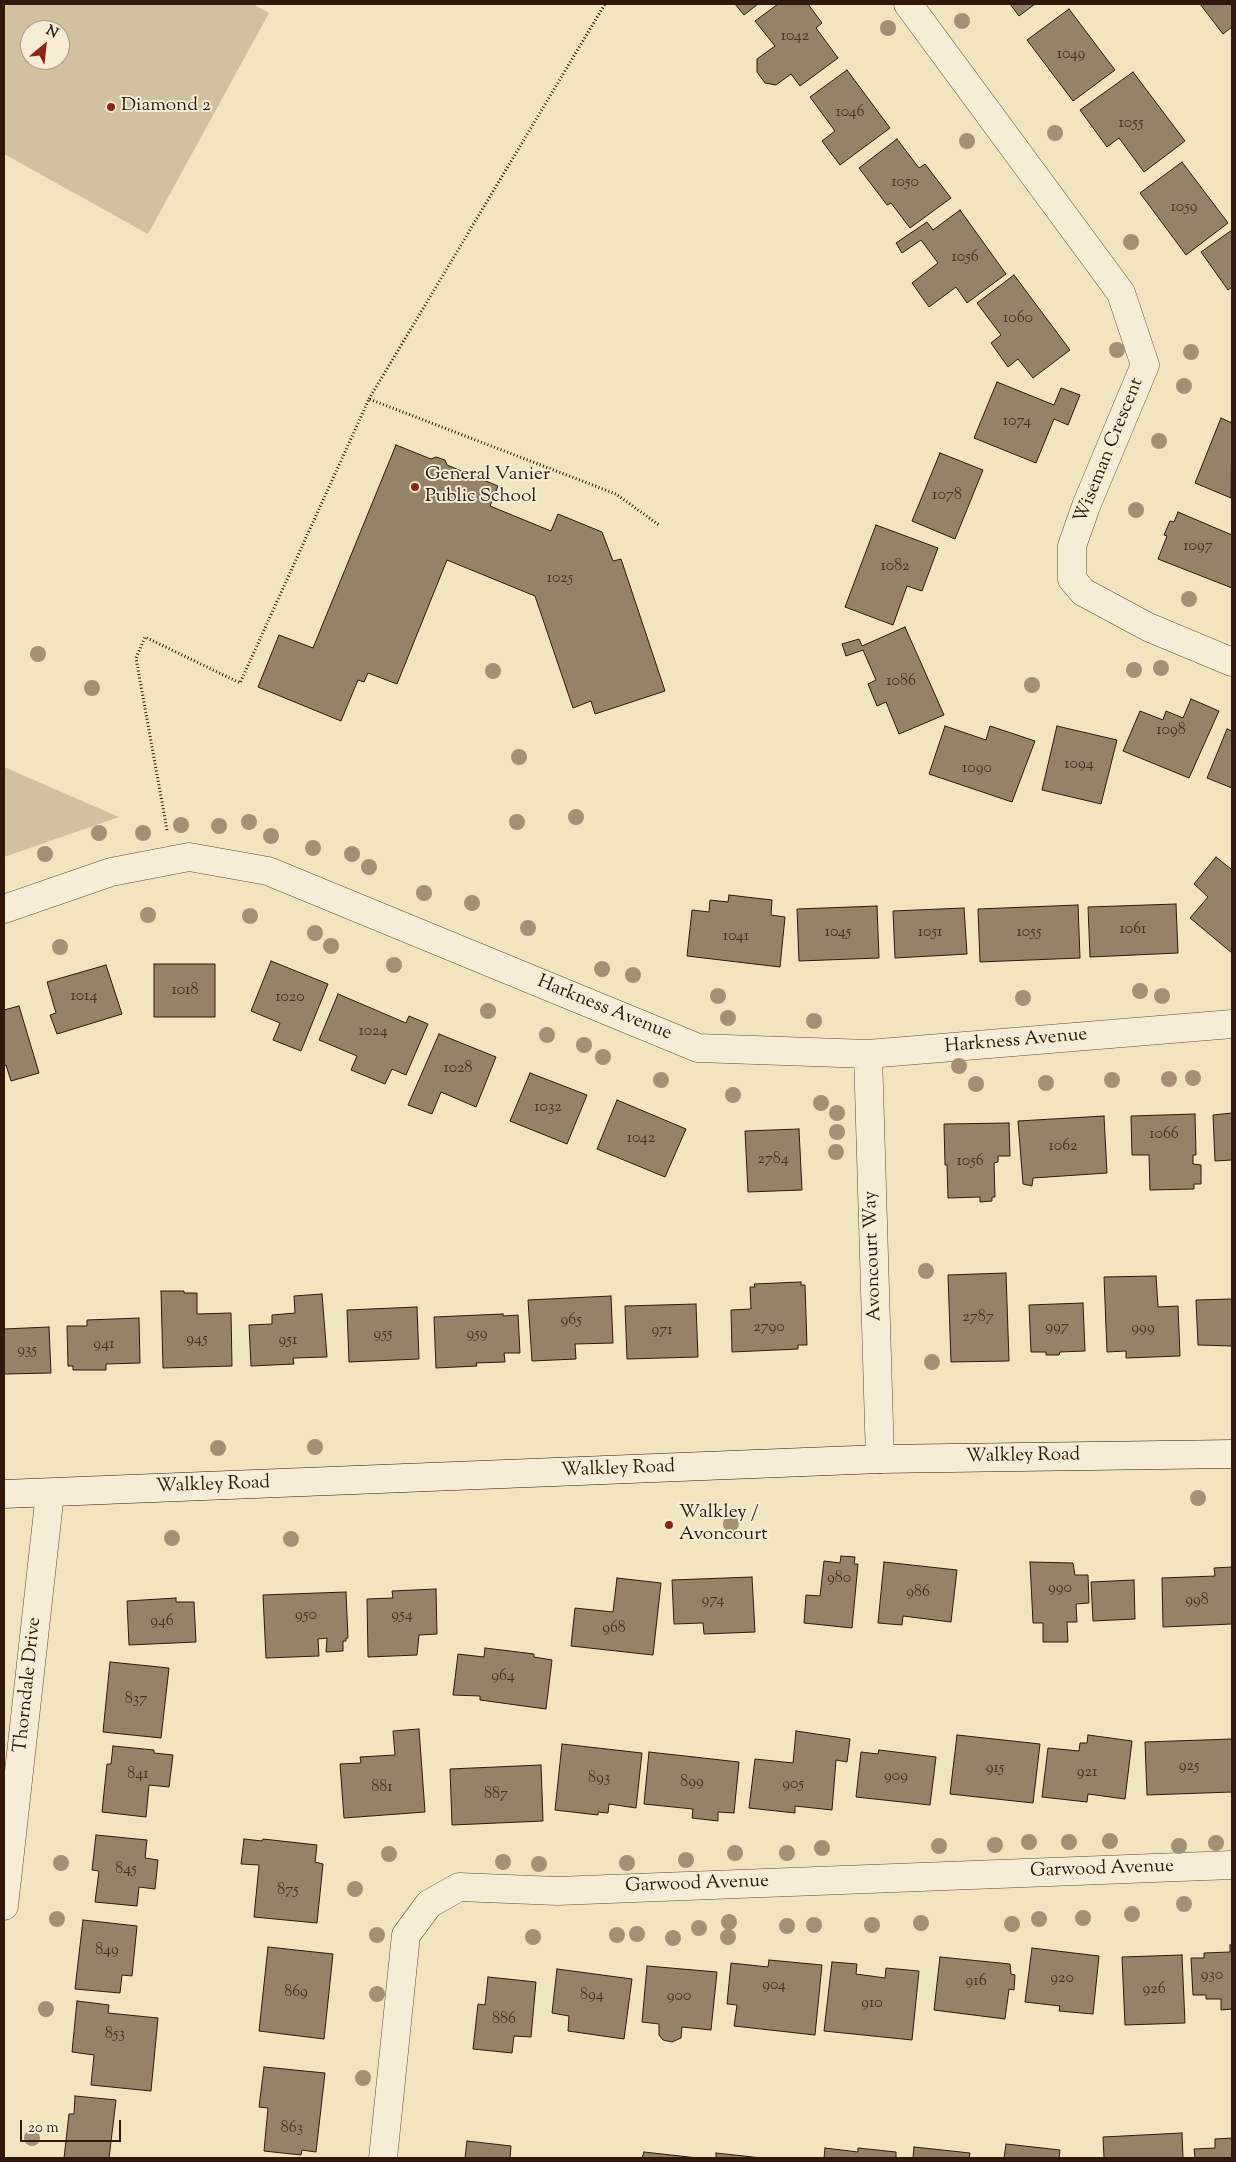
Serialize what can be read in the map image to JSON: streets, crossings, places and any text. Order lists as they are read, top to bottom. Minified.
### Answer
{"streets":{"street":["Wiseman Crescent","Harkness Avenue","Avoncourt Way","Walkley Road","Thorndale Drive","Garwood Avenue"]},"crossings":[["Harkness Avenue","Avoncourt Way"],["Avoncourt Way","Walkley Road"],["Walkley Road","Thorndale Drive"]],"places":["Diamond 2","General Vanier Public School","Walkley / Avoncourt"],"house_numbers":["1042","1049","1046","1055","1050","1059","1056","1060","1074","1078","1097","1082","1025","1086","1098","1094","1090","1061","1045","1051","1055","1041","1018","1014","1020","1024","1028","1032","1066","1042","1062","2784","1056","2787","965","2790","997","999","971","955","959","945","951","941","935","980","990","986","974","998","950","954","946","968","964","837","925","915","921","841","909","893","899","905","881","887","845","875","849","930","920","916","904","926","869","894","900","910","886","853","863"],"scale_bar":"20 m","north":"top right"}
